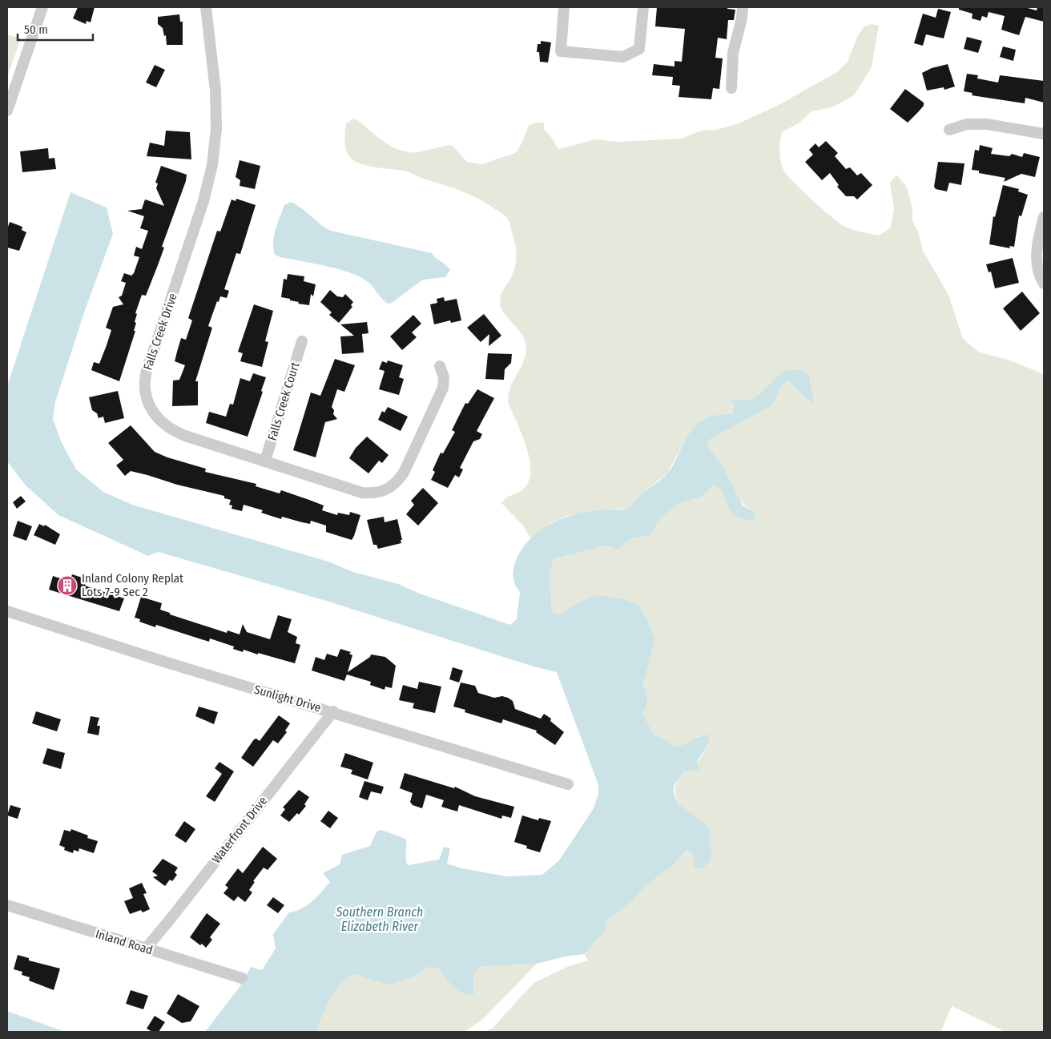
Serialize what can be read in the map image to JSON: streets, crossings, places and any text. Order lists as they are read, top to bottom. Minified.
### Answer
{"streets":{"street":["Falls Creek Drive","Falls Creek Court","Sunlight Drive","Waterfront Drive","Inland Road"]},"crossings":[["Falls Creek Drive","Falls Creek Court"],["Sunlight Drive","Waterfront Drive"],["Waterfront Drive","Inland Road"]],"water":["Southern Branch Elizabeth River"],"places":{"building":["Inland Colony Replat Lots 7-9 Sec 2"]},"scale_bar":"50 m"}
